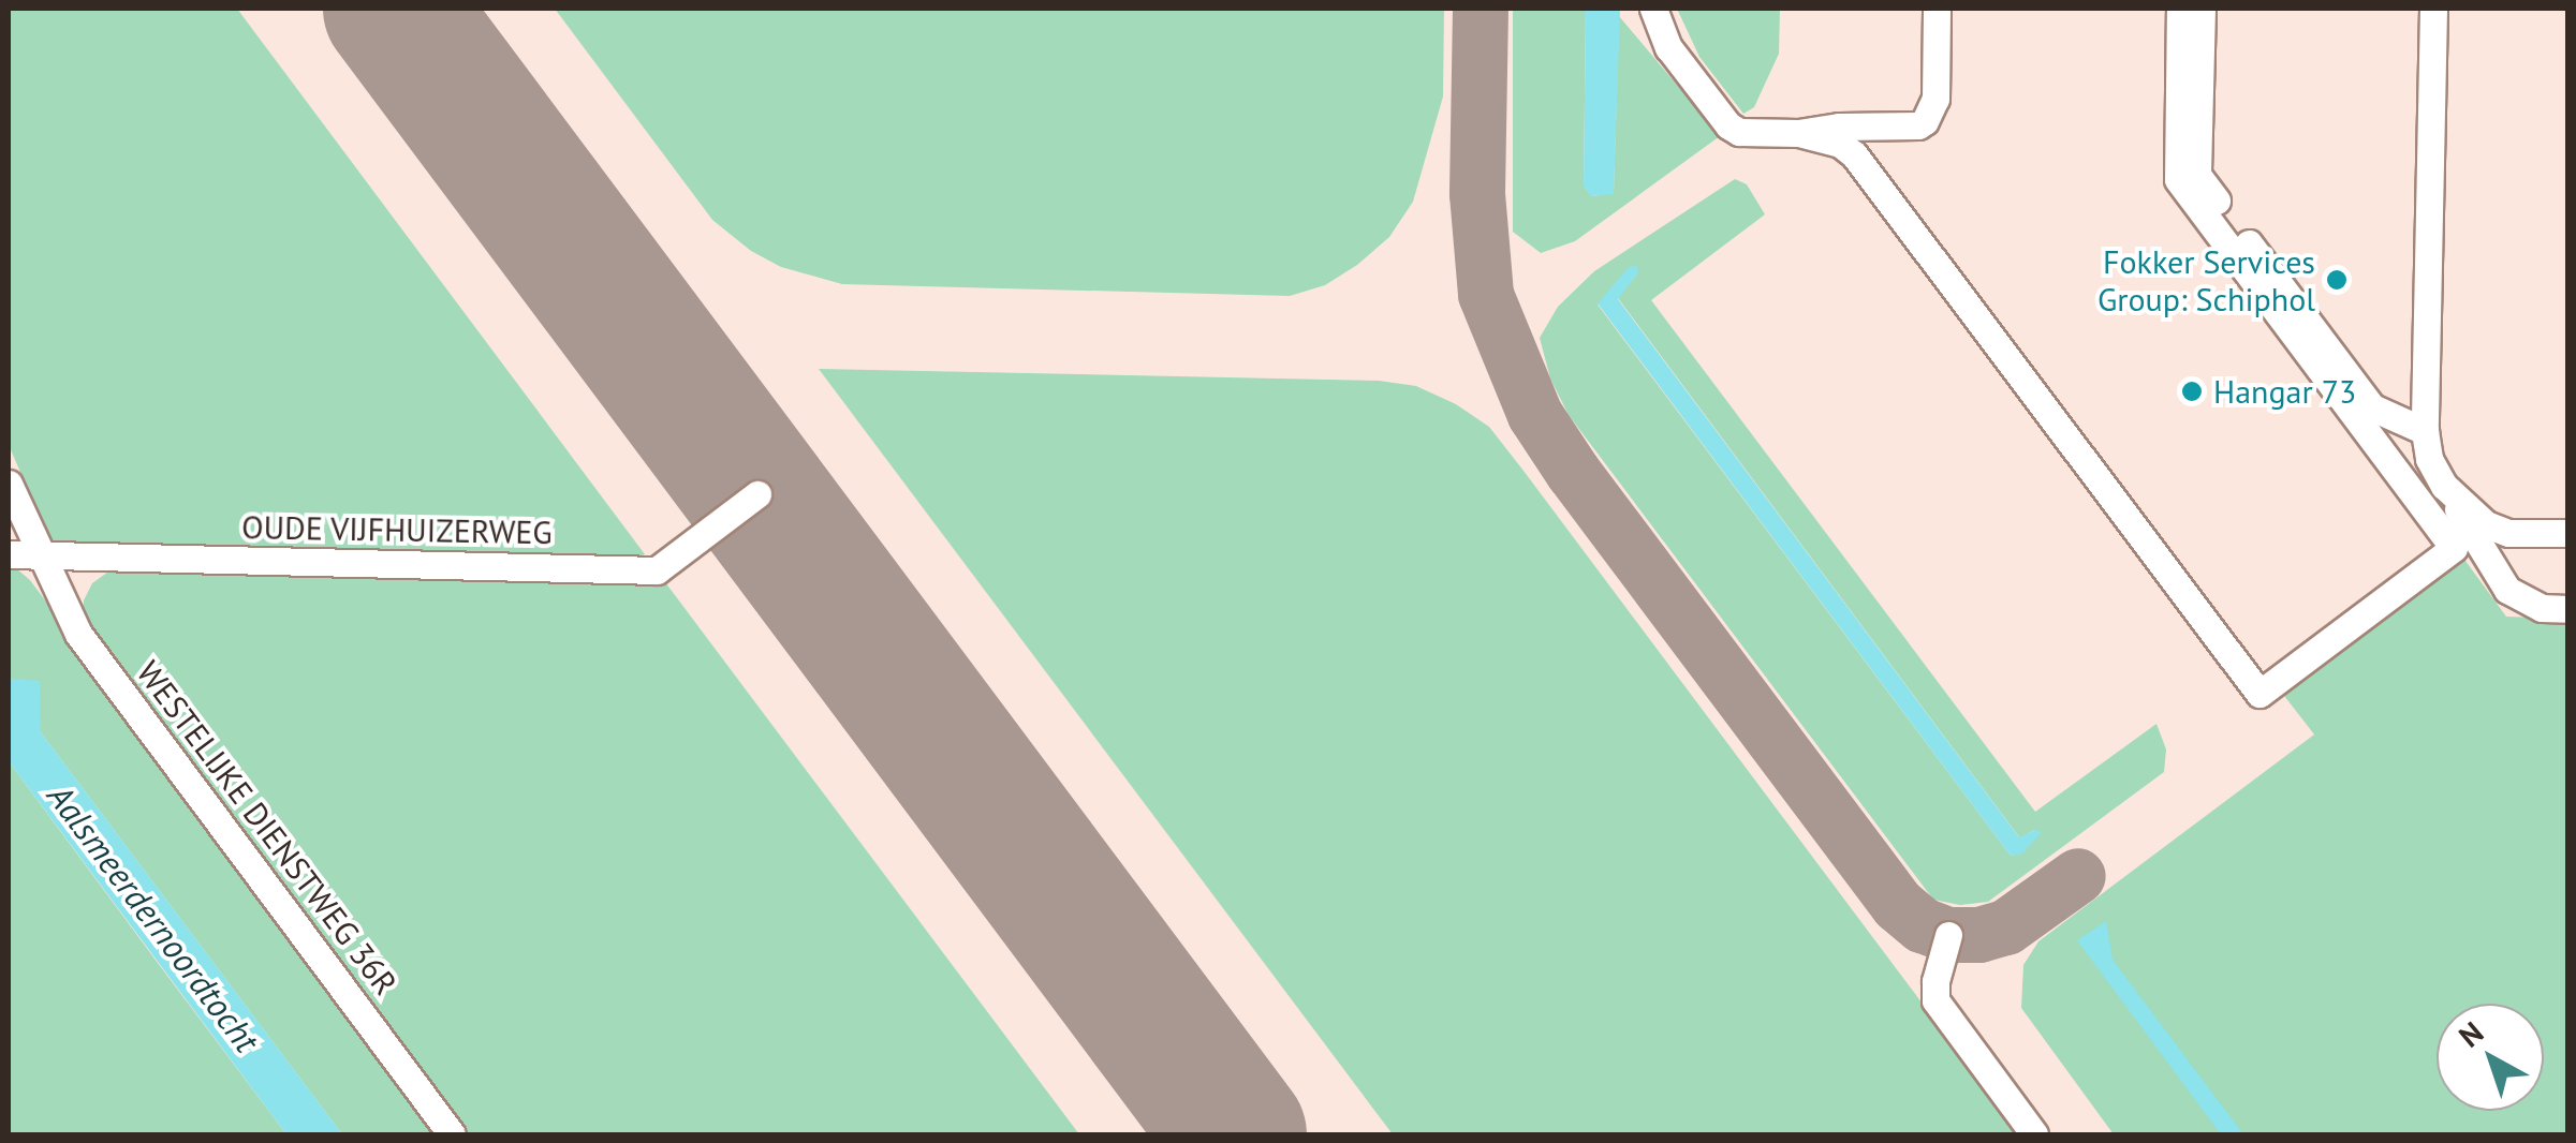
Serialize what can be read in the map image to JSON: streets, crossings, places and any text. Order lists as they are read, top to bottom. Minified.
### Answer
{"streets":{"lane":["OUDE VIJFHUIZERWEG","WESTELIJKE DIENSTWEG 36R"]},"crossings":[["OUDE VIJFHUIZERWEG","WESTELIJKE DIENSTWEG 36R"]],"water":["Aalsmeerdernoordtocht"],"places":["Fokker Services Group: Schiphol","Hangar 73"],"north":"top left"}
